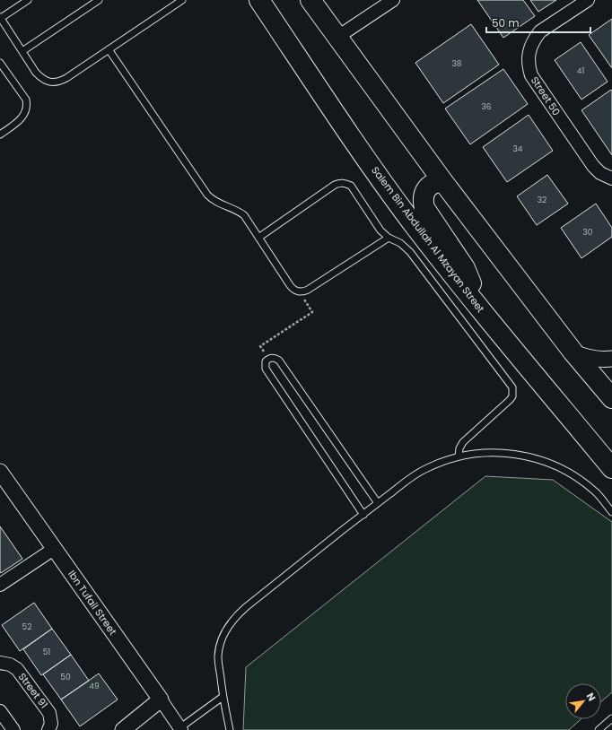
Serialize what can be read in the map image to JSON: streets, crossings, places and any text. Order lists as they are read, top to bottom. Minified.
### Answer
{"streets":{"main road":["Salem Bin Abdullah Al Mzayan Street"],"street":["Street 50","Ibn Tufail Street","Street 91"]},"house_numbers":["38","41","36","34","32","30","52","51","50","49"],"scale_bar":"50 m","north":"top right"}
